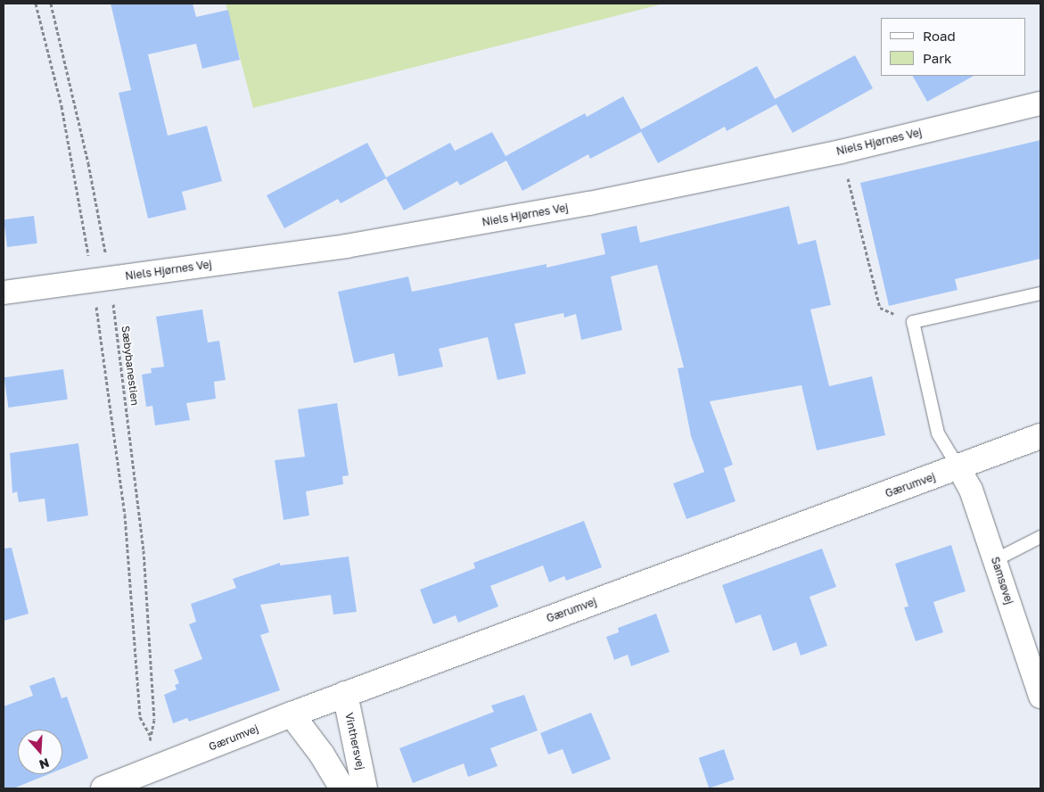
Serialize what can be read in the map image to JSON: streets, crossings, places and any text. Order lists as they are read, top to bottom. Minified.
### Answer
{"streets":{"main road":["Gærumvej","Vinthersvej"],"street":["Niels Hjørnes Vej","Samsøvej"],"path":["Sæbybanestien"]},"crossings":[["Niels Hjørnes Vej","Sæbybanestien"],["Gærumvej","Samsøvej"],["Gærumvej","Vinthersvej"]],"legend":["Road","Park"],"north":"bottom"}
